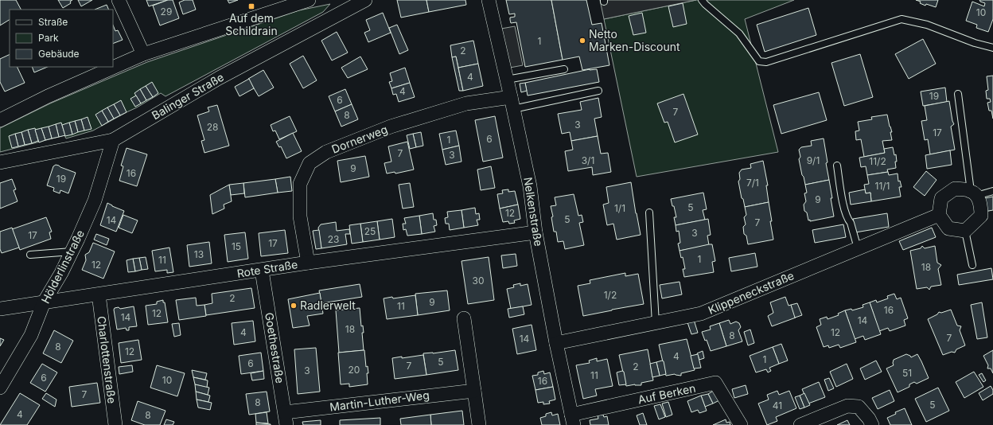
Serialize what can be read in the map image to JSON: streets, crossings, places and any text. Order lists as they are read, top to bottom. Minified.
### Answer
{"streets":{"street":["Balinger Straße","Dornerweg","Nelkenstraße","Hölderlinstraße","Rote Straße","Klippeneckstraße","Goethestraße","Charlottenstraße","Auf Berken","Martin-Luther-Weg"]},"crossings":[["Balinger Straße","Hölderlinstraße"],["Dornerweg","Nelkenstraße"],["Dornerweg","Rote Straße"],["Nelkenstraße","Rote Straße"],["Nelkenstraße","Klippeneckstraße"],["Nelkenstraße","Auf Berken"],["Hölderlinstraße","Rote Straße"],["Rote Straße","Goethestraße"],["Rote Straße","Charlottenstraße"],["Goethestraße","Martin-Luther-Weg"]],"places":{"transit":["Auf dem Schildrain"],"other":["Netto Marken-Discount","Radlerwelt"]},"house_numbers":["29","10","1","2","4","4","19","6","7","8","3","28","17","6","1","7","3","3/1","9/1","11/2","9","16","19","7/1","11/1","9","5","1/1","12","5","14","7","25","3","17","23","17","15","13","1","11","12","18","30","1/2","2","9","11","16","12","14","14","18","4","12","8","7","14","8","12","4","1","5","6","7","2","20","3","51","11","6","10","16","7","8","5","41","4","8"],"legend":["Straße","Park","Gebäude"]}
